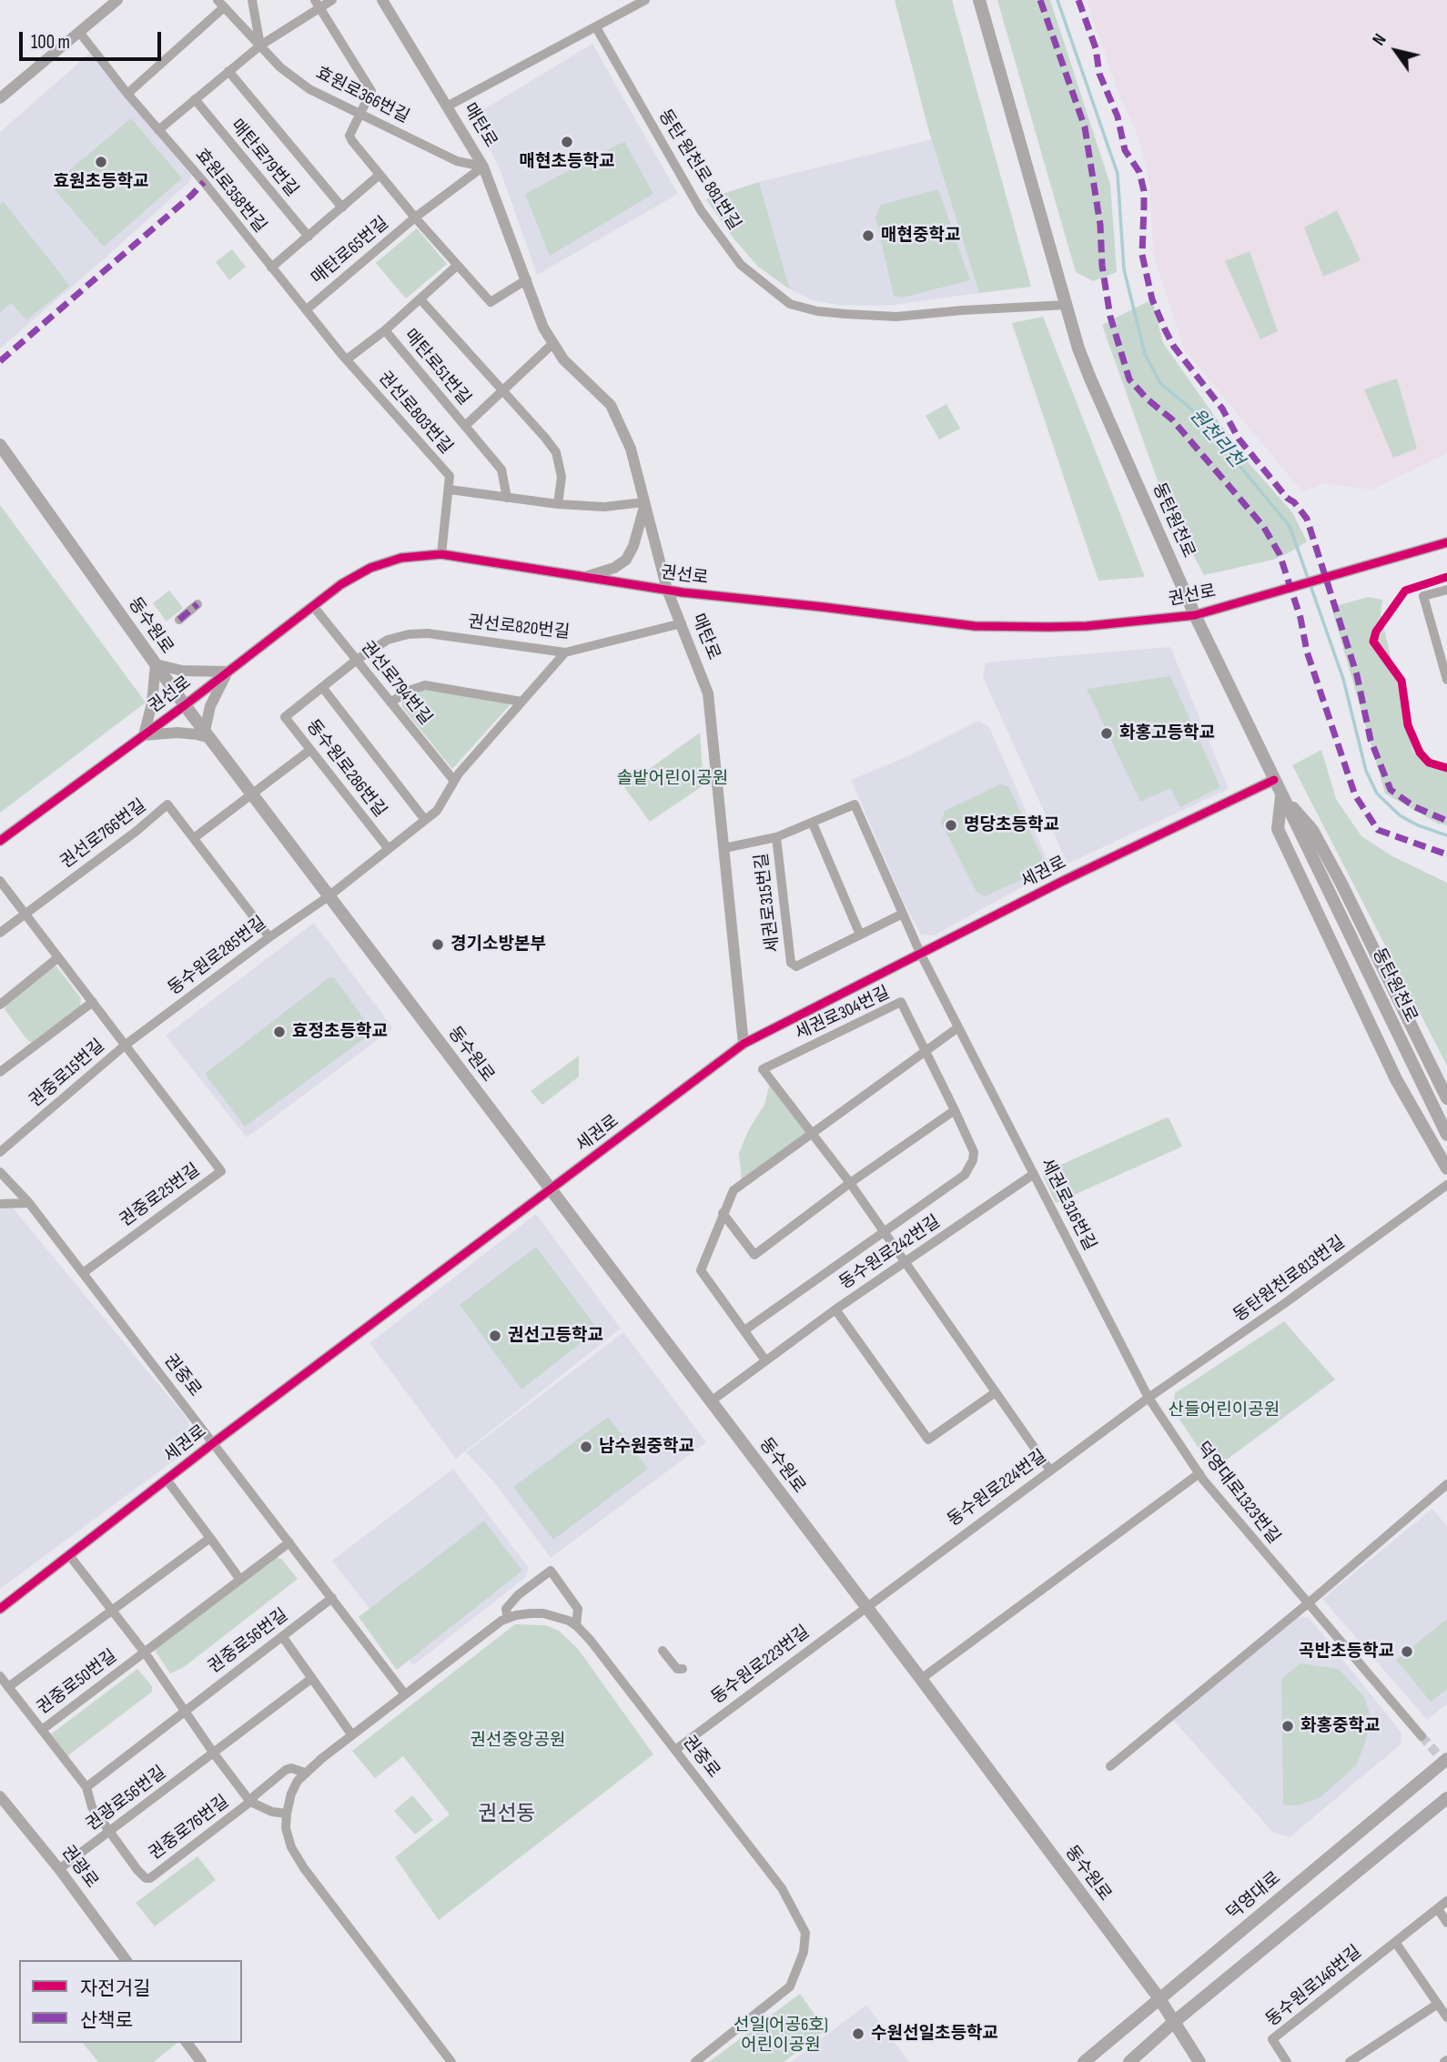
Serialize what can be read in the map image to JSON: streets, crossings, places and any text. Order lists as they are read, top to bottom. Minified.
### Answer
{"streets":{"main road":["동탄원천로","동수원로","덕영대로"],"street":["효원로366번길","매탄로","매탄로79번길","동탄 원천로 881번길","효원로358번길","매탄로65번길","매탄로51번길","권선로803번길","권선로","권선로820번길","권선로794번길","동수원로286번길","권선로766번길","세권로","세권로315번길","동수원로285번길","세권로304번길","권중로15번길","권중로25번길","세권로316번길","동수원로242번길","동탄원천로813번길","권중로","동수원로224번길","덕영대로1323번길","권중로56번길","동수원로223번길","권중로50번길","권광로56번길","권중로76번길","권광로","동수원로146번길"]},"crossings":[["효원로366번길","매탄로"],["효원로366번길","매탄로65번길"],["매탄로","매탄로65번길"],["매탄로","매탄로51번길"],["매탄로","권선로"],["매탄로","권선로820번길"],["매탄로","세권로"],["매탄로","세권로315번길"],["동탄 원천로 881번길","동탄원천로"],["효원로358번길","매탄로65번길"],["효원로358번길","권선로803번길"],["매탄로65번길","권선로803번길"],["동탄원천로","권선로"],["동탄원천로","세권로"],["권선로","동수원로"],["권선로","권선로794번길"],["동수원로","세권로"],["동수원로","동수원로285번길"],["동수원로","동수원로242번길"],["동수원로","동수원로224번길"],["동수원로","동수원로223번길"],["동수원로","덕영대로"],["권선로820번길","권선로794번길"],["권선로820번길","동수원로286번길"],["권선로794번길","동수원로286번길"],["세권로","세권로315번길"],["세권로","세권로316번길"],["세권로","권중로"],["세권로","권중로50번길"],["세권로315번길","세권로316번길"],["동수원로285번길","권중로15번길"],["동수원로285번길","권중로25번길"],["세권로304번길","동수원로242번길"],["세권로304번길","동수원로224번길"],["권중로15번길","권중로25번길"],["권중로25번길","권중로"],["세권로316번길","동수원로242번길"],["세권로316번길","동탄원천로813번길"],["세권로316번길","동수원로224번길"],["세권로316번길","덕영대로1323번길"],["동탄원천로813번길","동수원로224번길"],["동탄원천로813번길","덕영대로1323번길"],["권중로","권중로56번길"],["권중로","동수원로223번길"],["권중로","권중로50번길"],["권중로","권중로76번길"],["동수원로224번길","덕영대로1323번길"],["동수원로224번길","동수원로223번길"],["권광로56번길","권중로76번길"],["권광로56번길","권광로"]],"districts":["권선동"],"water":["원천리천"],"parks":["솔밭어린이공원","산들어린이공원","권선중앙공원","선일(어공6호) 어린이공원"],"places":["매현초등학교","효원초등학교","매현중학교","화홍고등학교","명당초등학교","경기소방본부","효정초등학교","권선고등학교","남수원중학교","곡반초등학교","화홍중학교","수원선일초등학교"],"legend":["자전거길","산책로"],"scale_bar":"100 m","north":"top left"}
